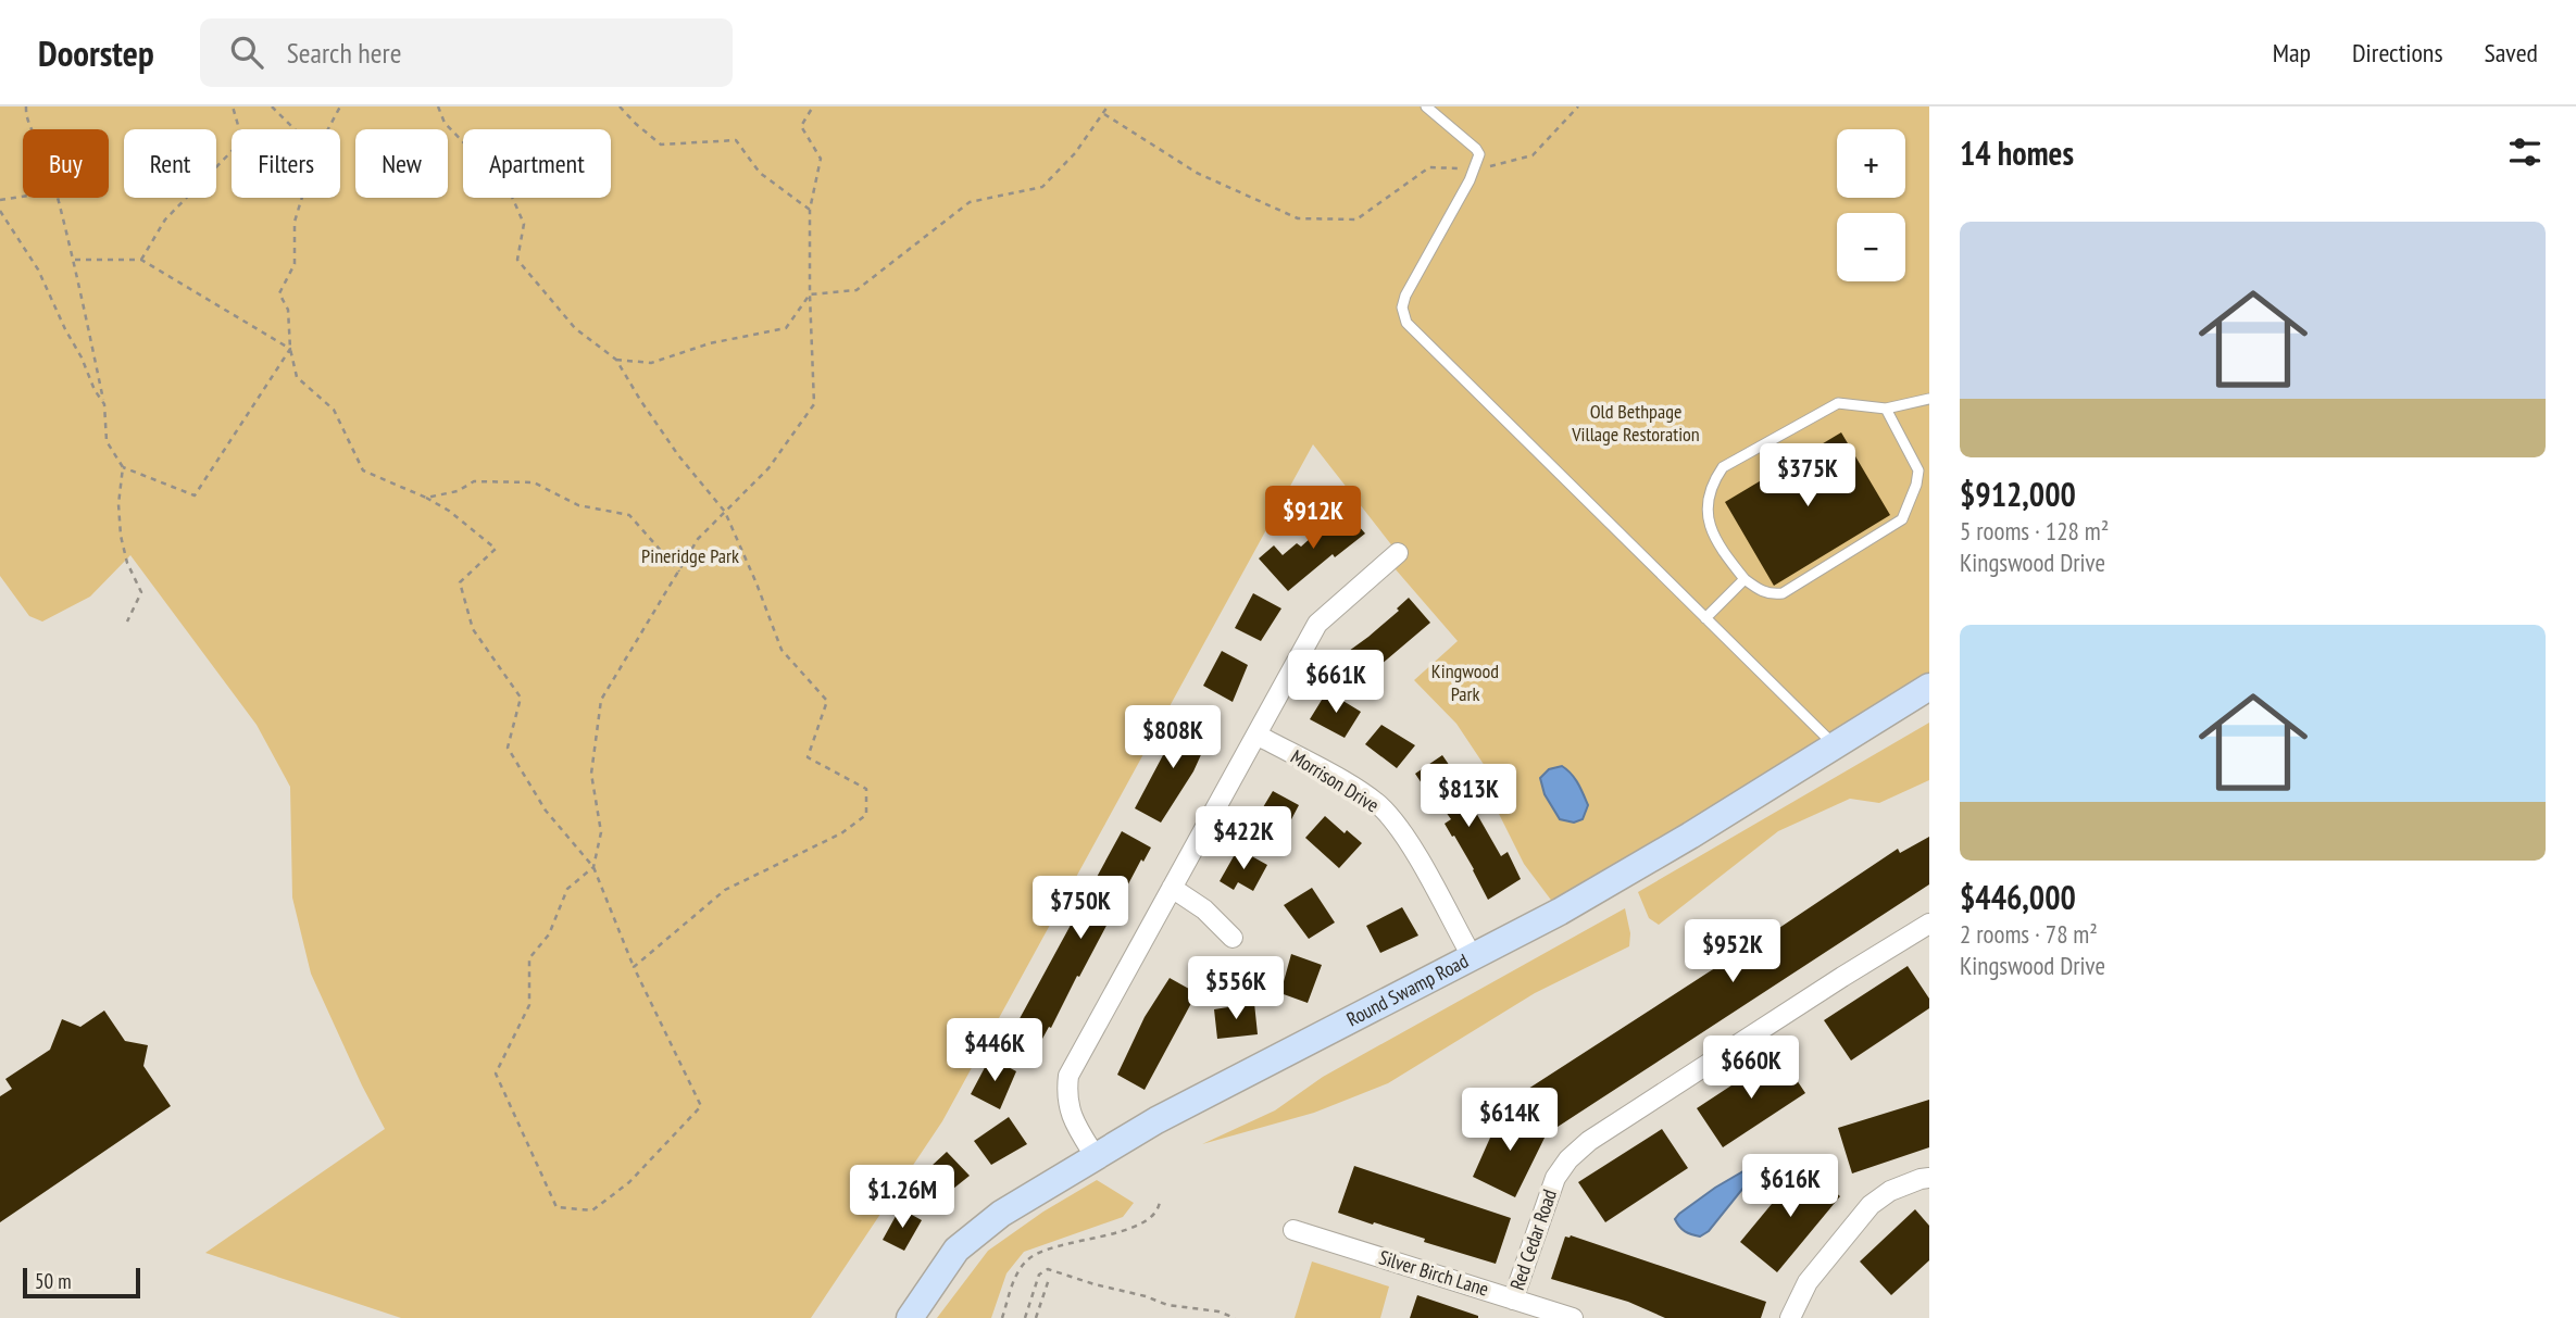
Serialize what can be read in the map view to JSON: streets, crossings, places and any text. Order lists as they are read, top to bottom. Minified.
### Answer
{"streets":{"main road":["Round Swamp Road"],"street":["Morrison Drive","Red Cedar Road","Silver Birch Lane"]},"crossings":[["Morrison Drive","Round Swamp Road"],["Red Cedar Road","Silver Birch Lane"]],"parks":["Old Bethpage Village Restoration","Pineridge Park","Kingwood Park"],"scale_bar":"50 m","page":{"header":"Doorstep","search":"Search here","nav":["Map","Directions","Saved"],"heading":"14 homes","map_buttons":["+","−"],"chip":["Buy","Rent","Filters","New","Apartment"],"list":[{"name":"$912,000","note":"5 rooms · 128 m² · Kingswood Drive"},{"name":"$446,000","note":"2 rooms · 78 m² · Kingswood Drive"}],"price":["$375K","$912K","$661K","$808K","$813K","$422K","$750K","$952K","$556K","$446K","$660K","$614K","$616K","$1.26M"],"scale":"50 m"}}
